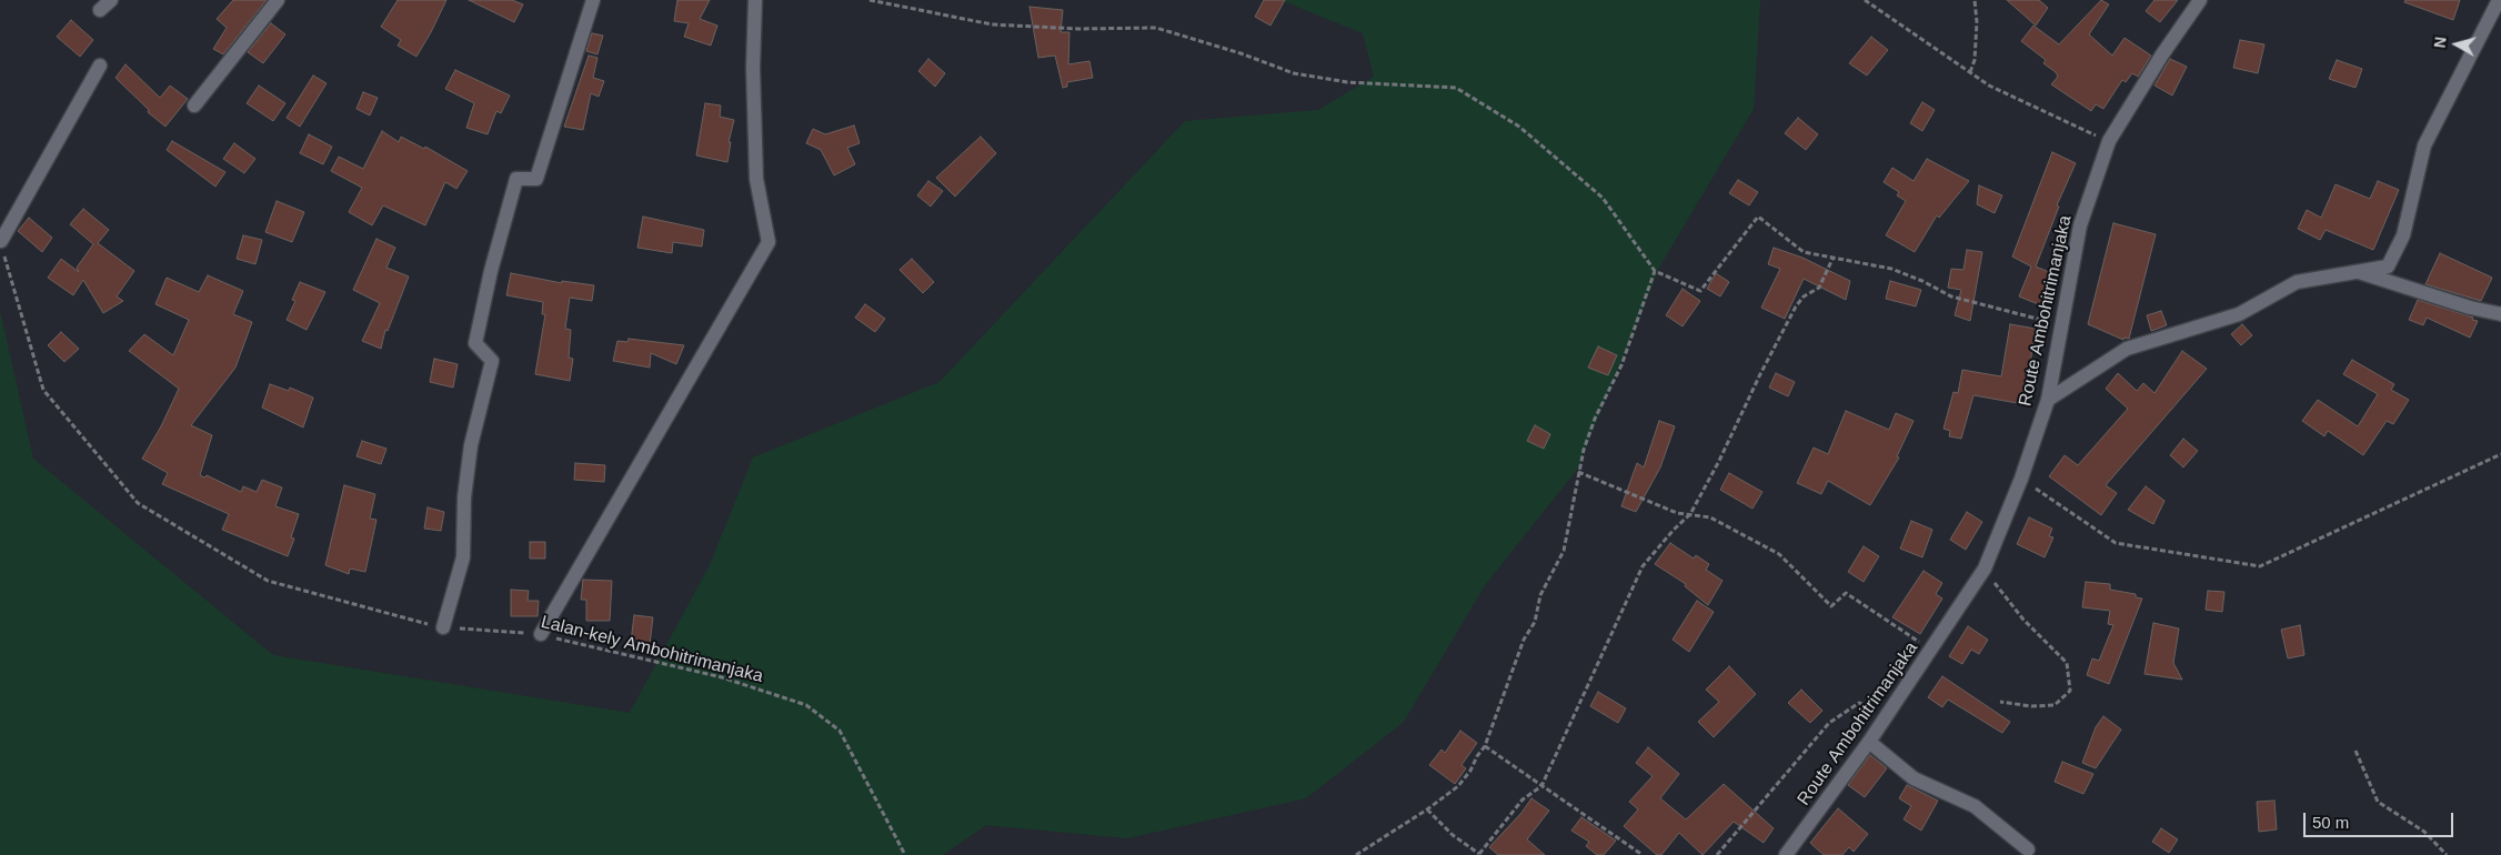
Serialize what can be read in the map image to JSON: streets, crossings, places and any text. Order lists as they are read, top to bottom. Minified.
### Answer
{"streets":{"street":["Route Ambohitrimanjaka"],"path":["Lalan-kely Ambohitrimanjaka"]},"scale_bar":"50 m","north":"left"}
